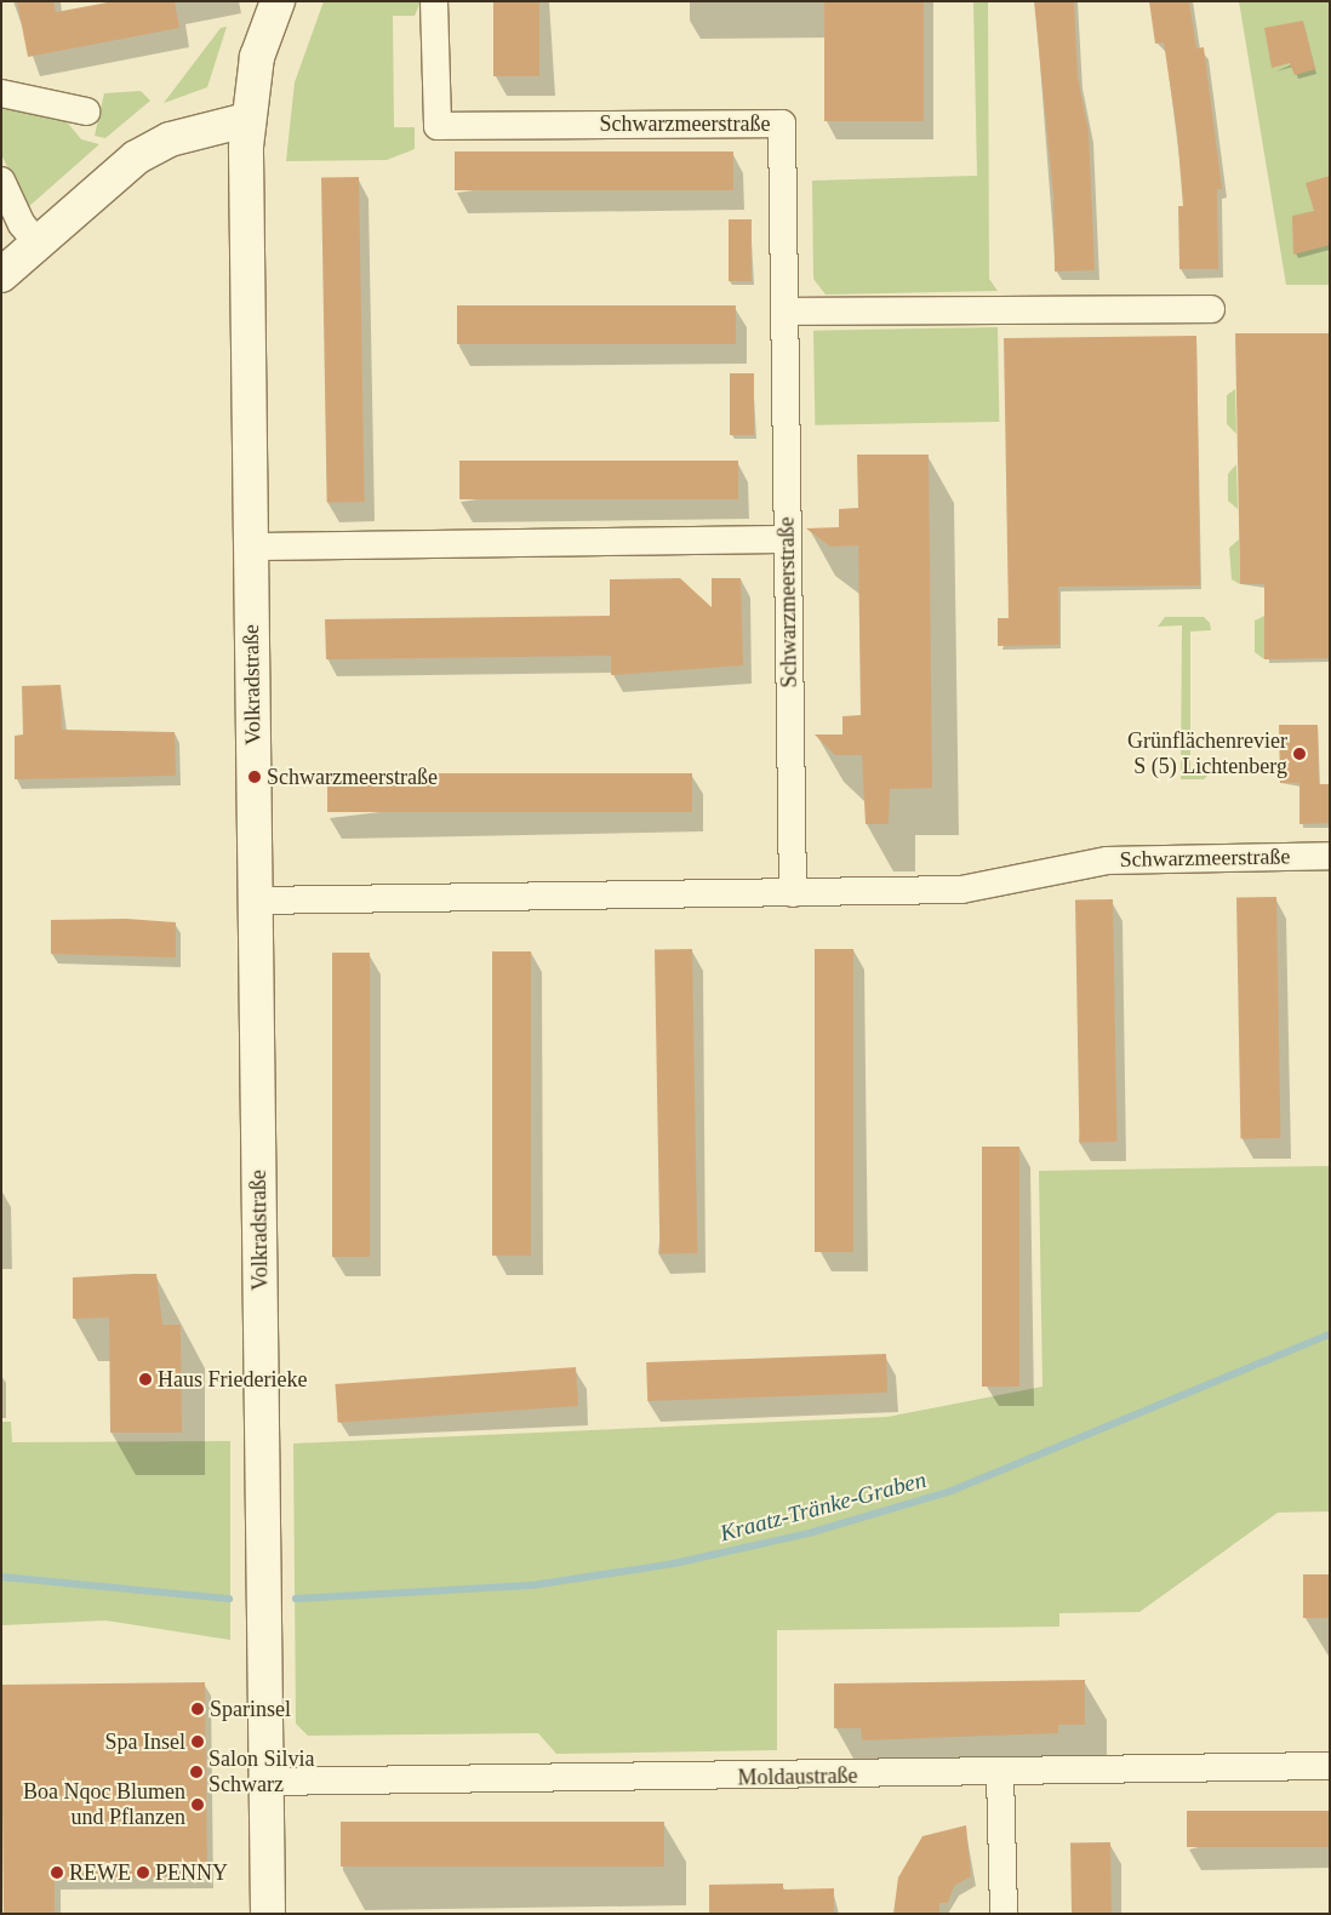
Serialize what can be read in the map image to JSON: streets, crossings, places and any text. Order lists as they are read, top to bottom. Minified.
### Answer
{"streets":{"street":["Schwarzmeerstraße","Volkradstraße","Moldaustraße"]},"crossings":[["Schwarzmeerstraße","Volkradstraße"],["Volkradstraße","Moldaustraße"]],"water":["Kraatz-Tränke-Graben"],"places":["Grünflächenrevier S (5) Lichtenberg","Schwarzmeerstraße","Haus Friederieke","Sparinsel","Spa Insel","Salon Silvia Schwarz","Boa Nqoc Blumen und Pflanzen","REWE","PENNY"]}
